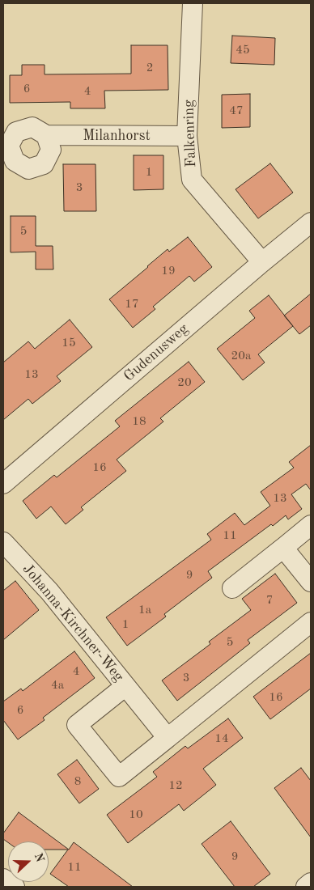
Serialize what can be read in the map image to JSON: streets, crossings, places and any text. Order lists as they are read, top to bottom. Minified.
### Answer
{"streets":{"street":["Falkenring","Milanhorst","Gudenusweg","Johanna-Kirchner-Weg"]},"crossings":[["Falkenring","Milanhorst"],["Falkenring","Gudenusweg"]],"house_numbers":["45","2","6","4","47","1","3","5","19","17","15","20a","13","20","18","16","13","11","9","7","1a","1","5","4","3","4a","16","6","14","8","12","10","9","11"],"north":"right"}
